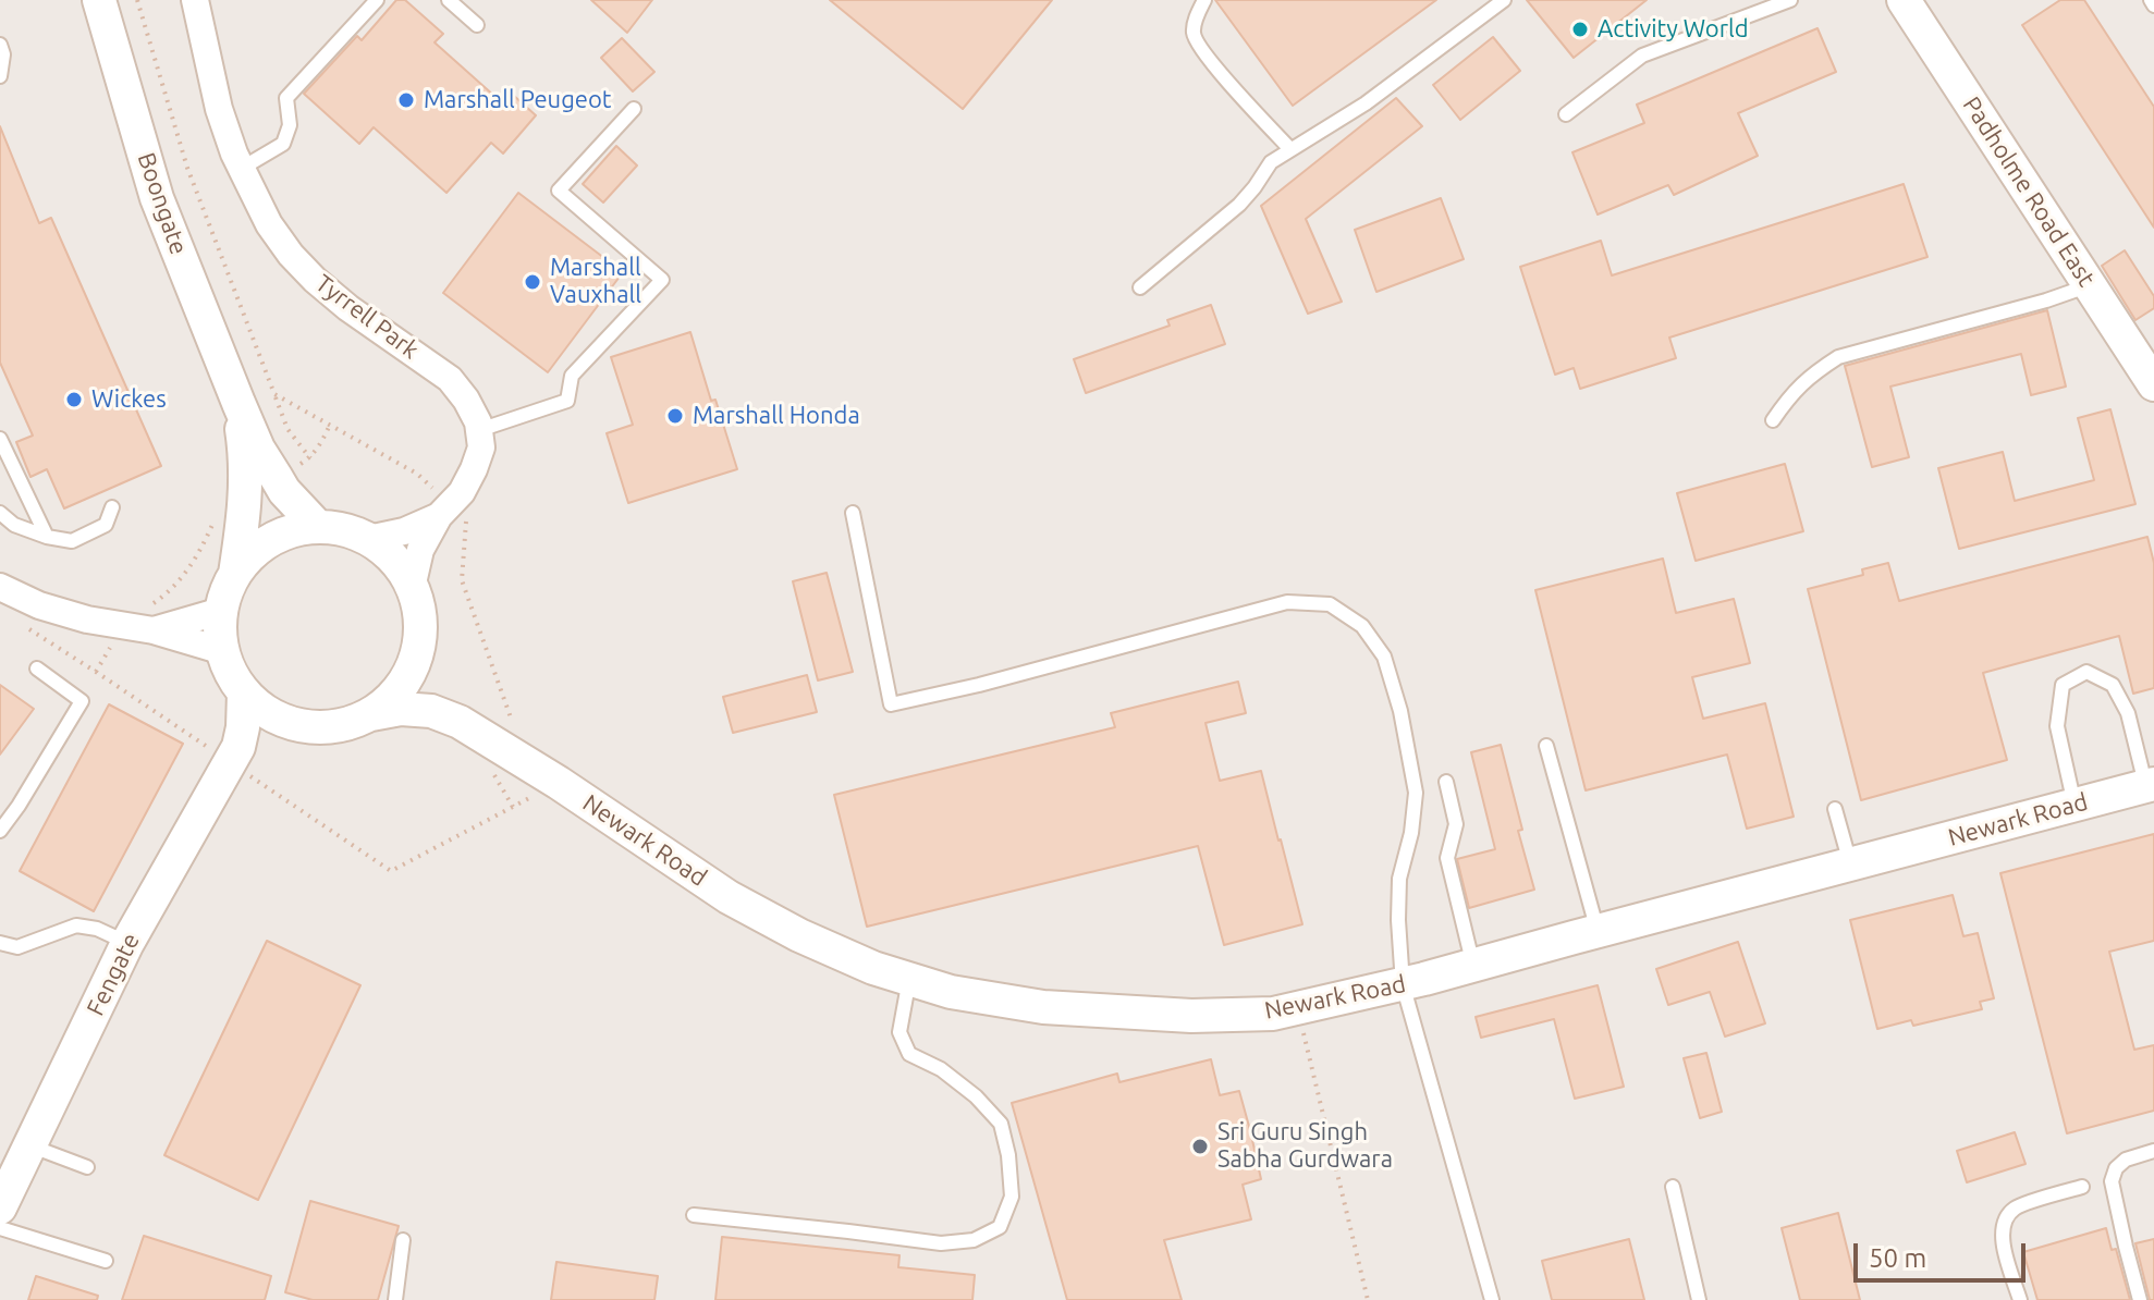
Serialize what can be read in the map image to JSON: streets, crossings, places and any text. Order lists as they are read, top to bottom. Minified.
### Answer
{"streets":{"street":["Padholme Road East","Boongate","Tyrrell Park","Newark Road","Fengate"]},"crossings":[["Boongate","Newark Road"],["Boongate","Fengate"],["Newark Road","Fengate"]],"places":["Activity World","Marshall Peugeot","Marshall Vauxhall","Wickes","Marshall Honda","Sri Guru Singh Sabha Gurdwara"],"scale_bar":"50 m"}
